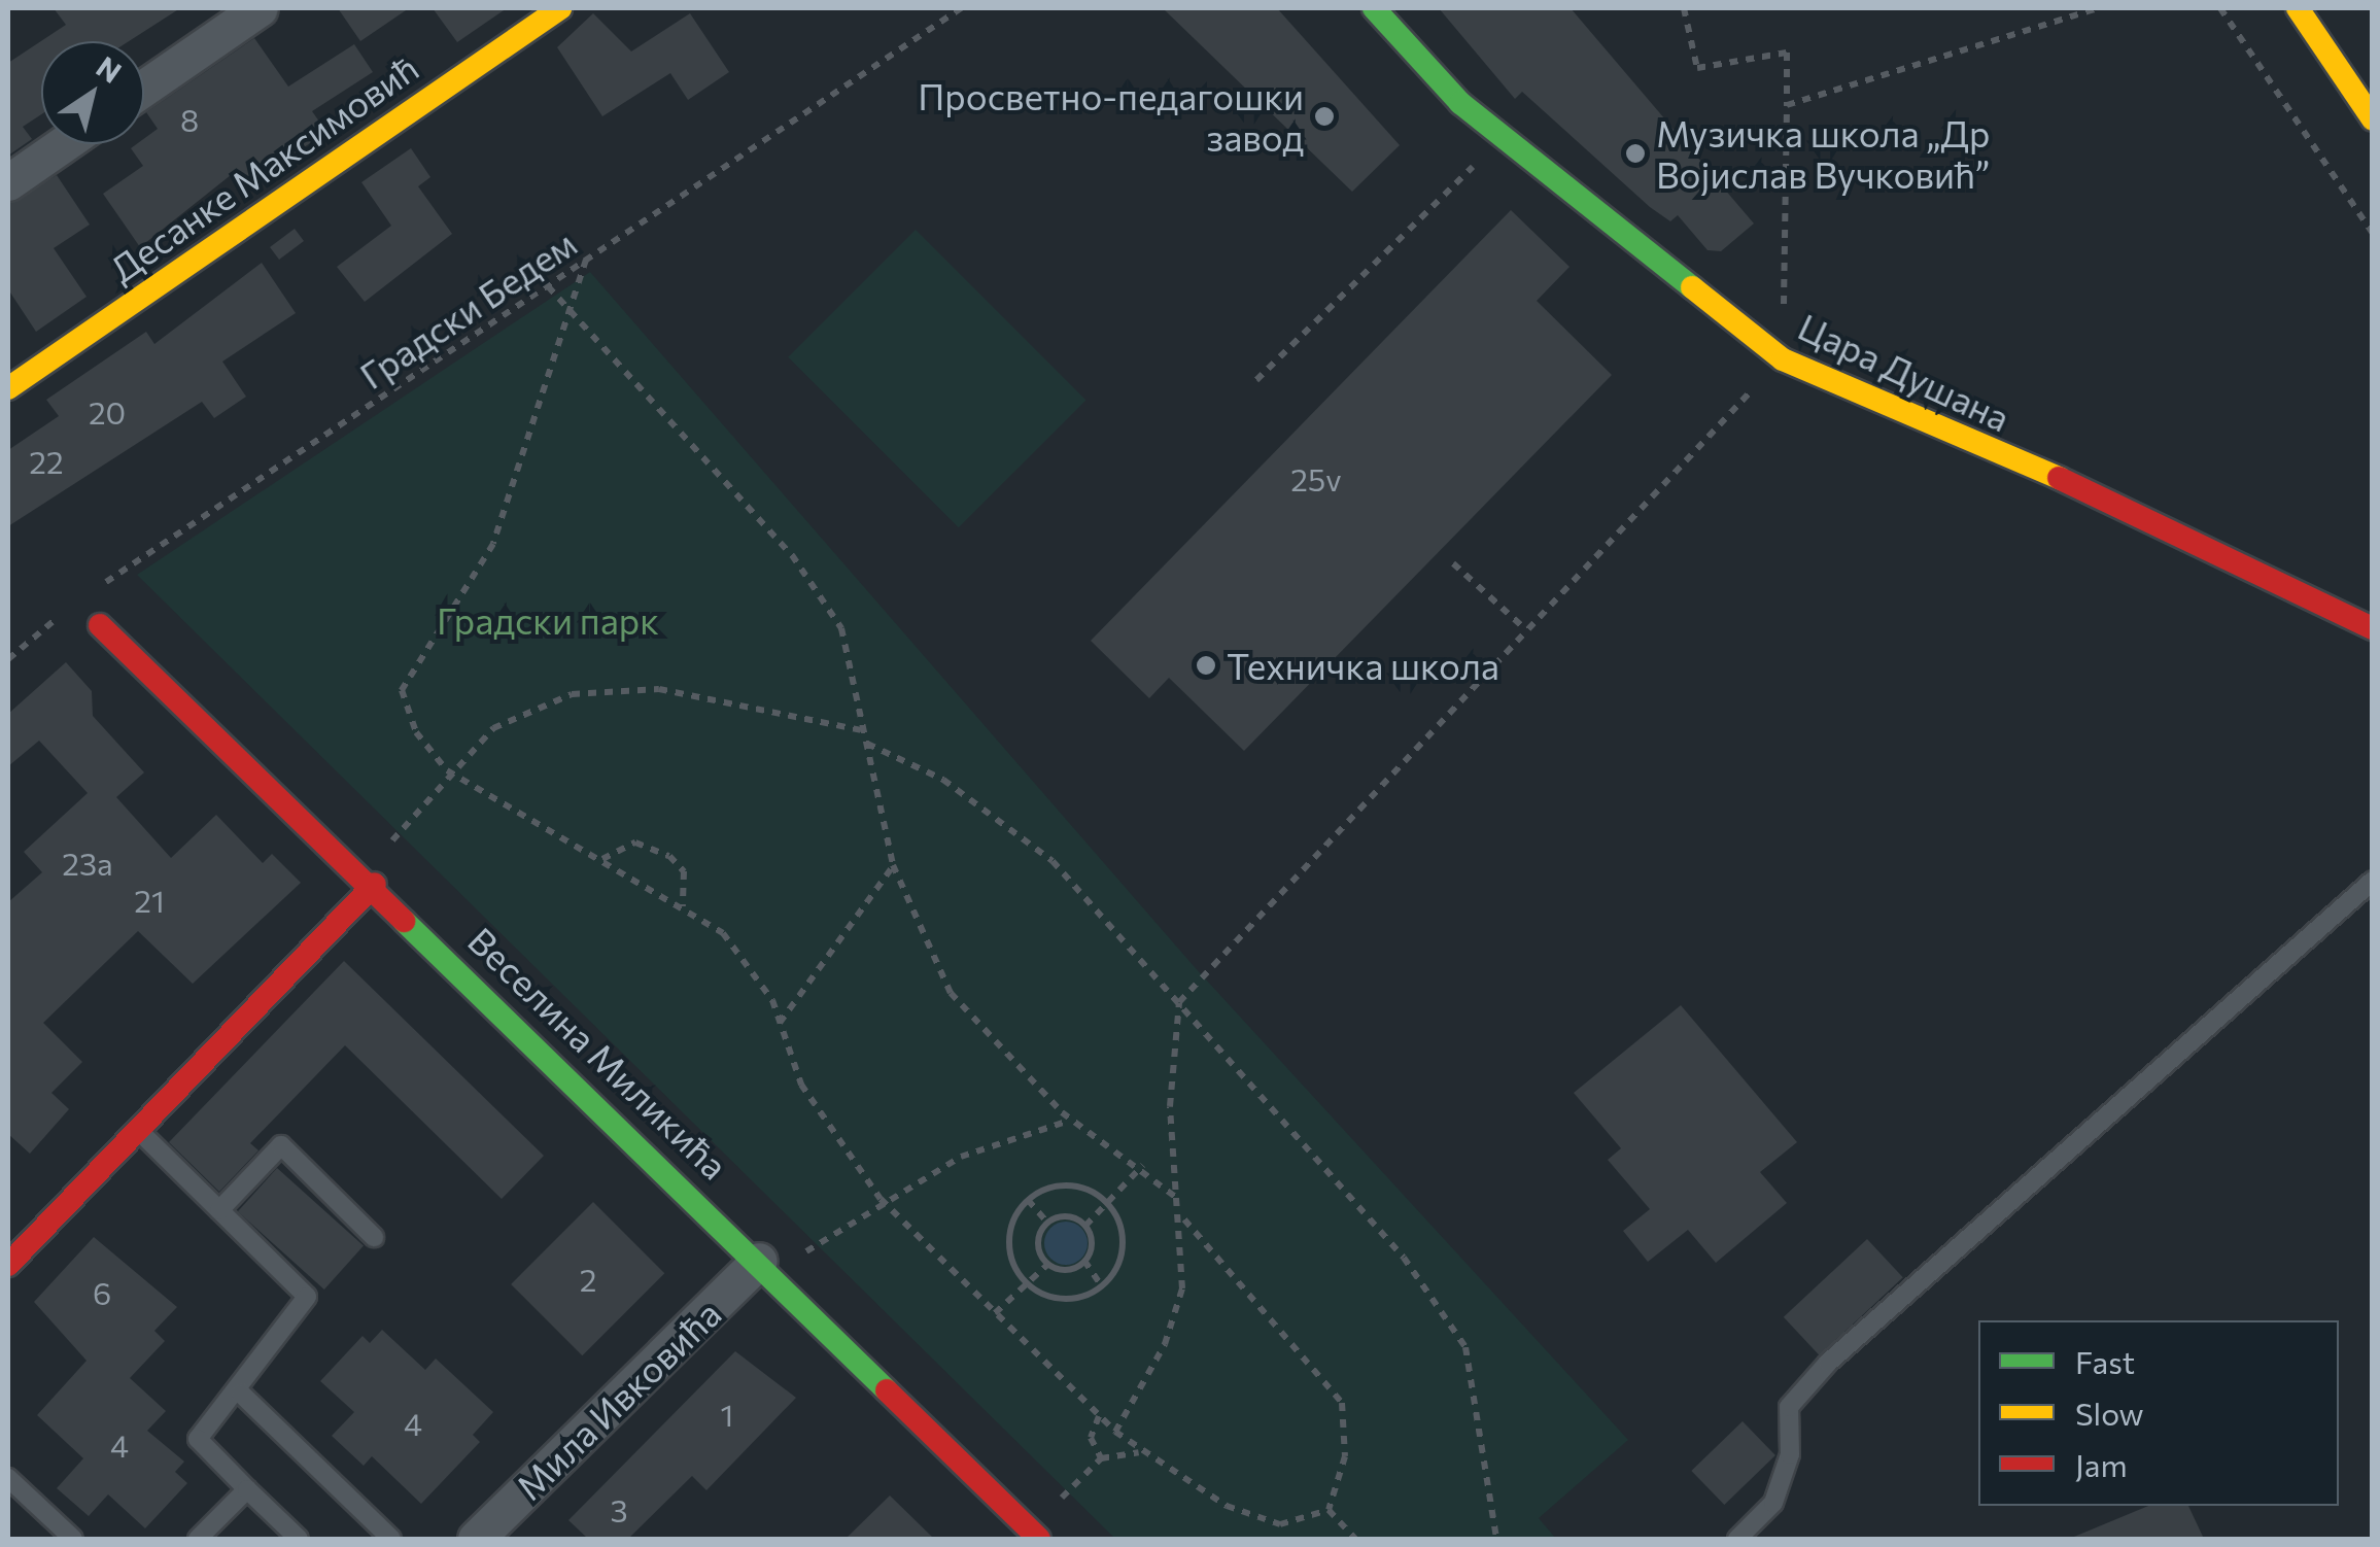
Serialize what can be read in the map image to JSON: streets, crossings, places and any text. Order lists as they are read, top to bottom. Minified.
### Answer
{"streets":{"street":["Десанке Максимовић","Цара Душана","Веселина Миликића","Мила Ивковића"],"path":["Градски Бедем"]},"crossings":[["Веселина Миликића","Мила Ивковића"]],"parks":["Градски парк"],"places":["Просветно-педагошки завод","Музичка школа „Др Војислав Вучковић”","Техничка школа"],"house_numbers":["8","20","22","25v","23a","21","2","6","1","4","4","3"],"legend":["Fast","Slow","Jam"],"north":"top right"}
